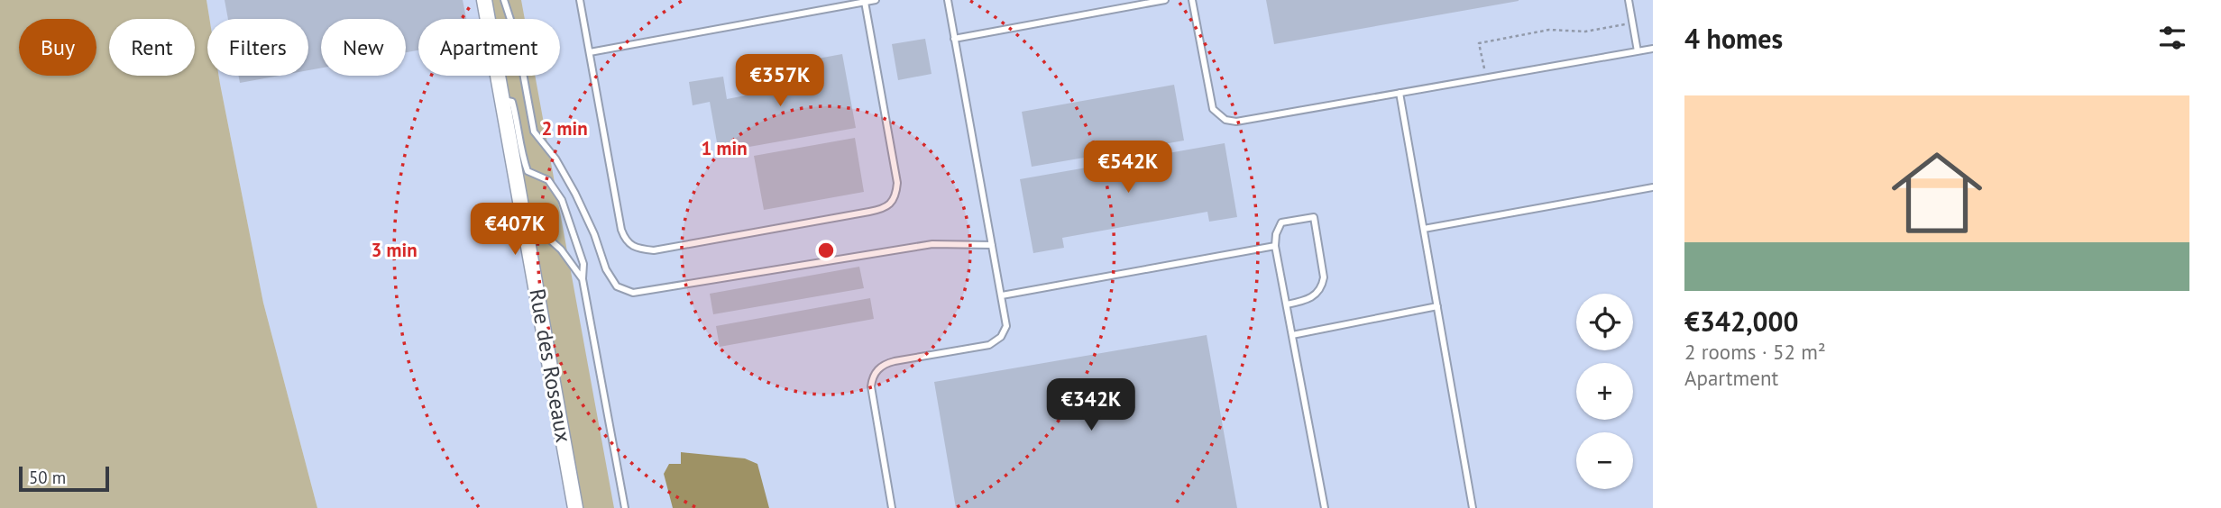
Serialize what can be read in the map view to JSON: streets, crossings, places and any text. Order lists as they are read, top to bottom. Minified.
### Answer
{"streets":{"street":["Rue des Roseaux"]},"scale_bar":"50 m","page":{"heading":"4 homes","chip":["Buy","Rent","Filters","New","Apartment"],"price":["€357K","€542K","€407K","€342K"],"list":[{"name":"€342,000","note":"2 rooms · 52 m² · Apartment"}],"map_buttons":["+","−"],"scale":"50 m"},"rings":["2 min","1 min","3 min"]}
